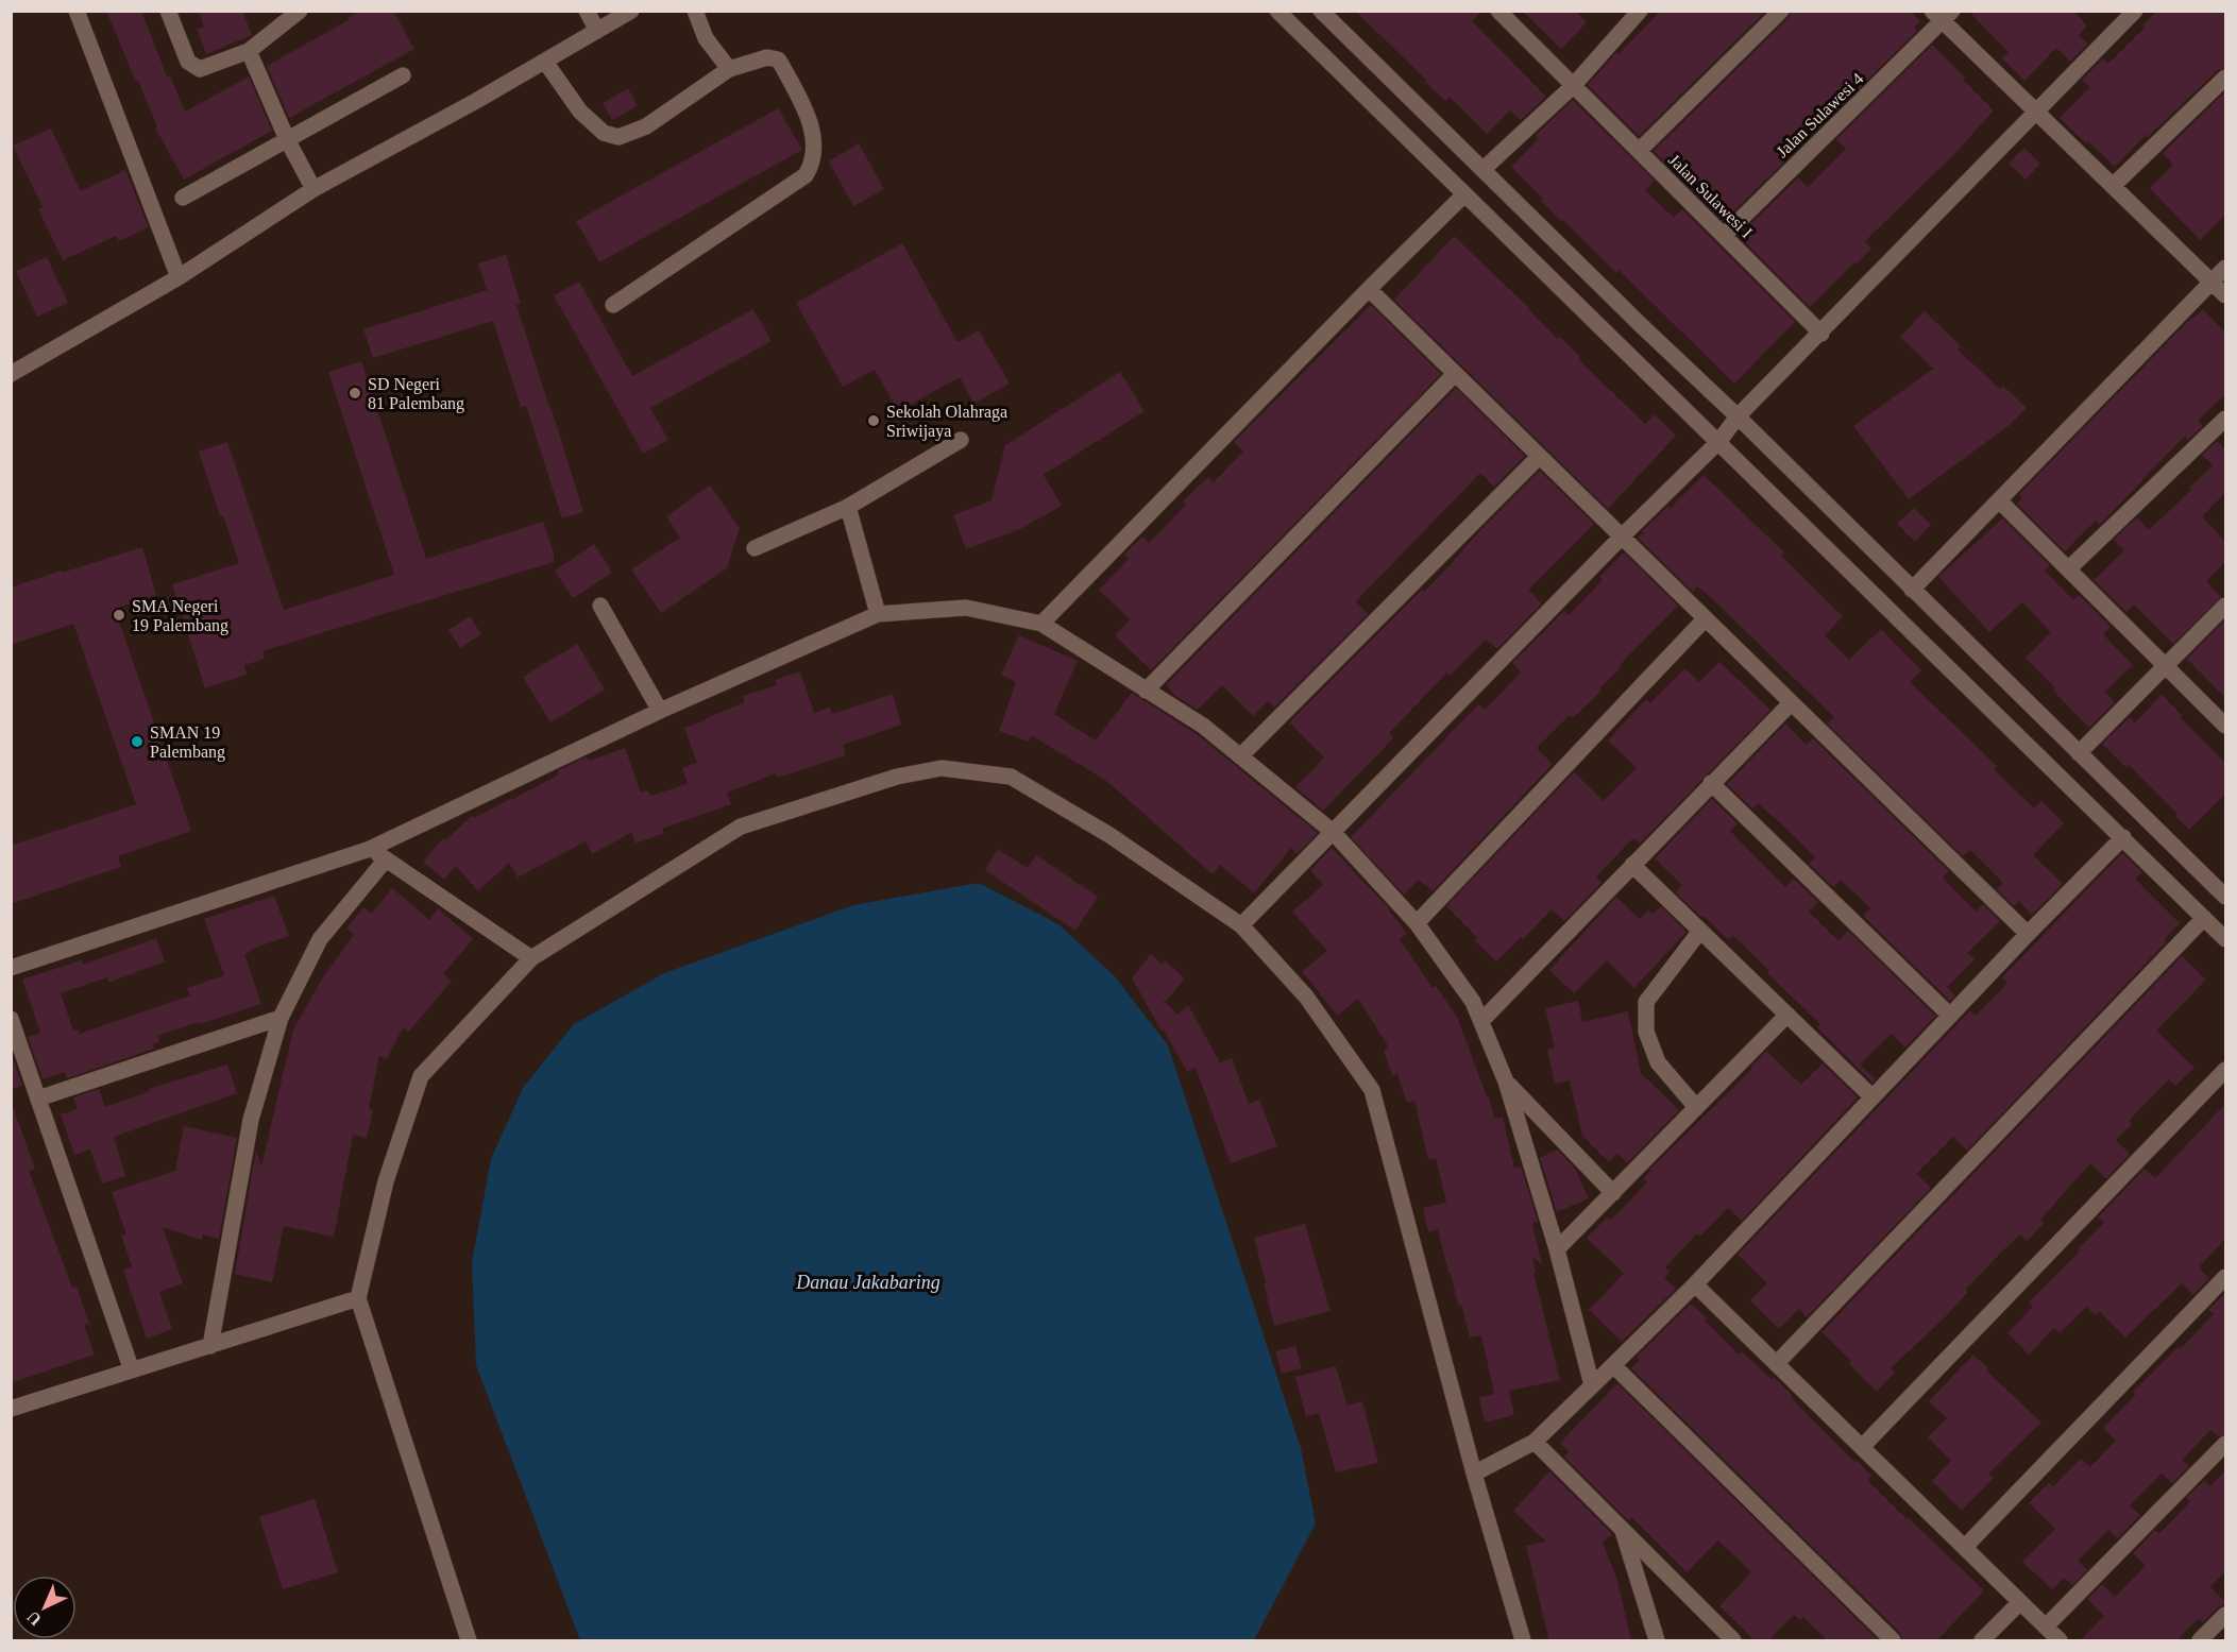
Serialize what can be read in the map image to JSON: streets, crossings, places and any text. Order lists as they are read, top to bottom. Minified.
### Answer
{"streets":{"street":["Jalan Sulawesi 4","Jalan Sulawesi I"]},"crossings":[["Jalan Sulawesi 4","Jalan Sulawesi I"]],"water":["Danau Jakabaring"],"places":["SD Negeri 81 Palembang","Sekolah Olahraga Sriwijaya","SMA Negeri 19 Palembang","SMAN 19 Palembang"],"north":"bottom left"}
